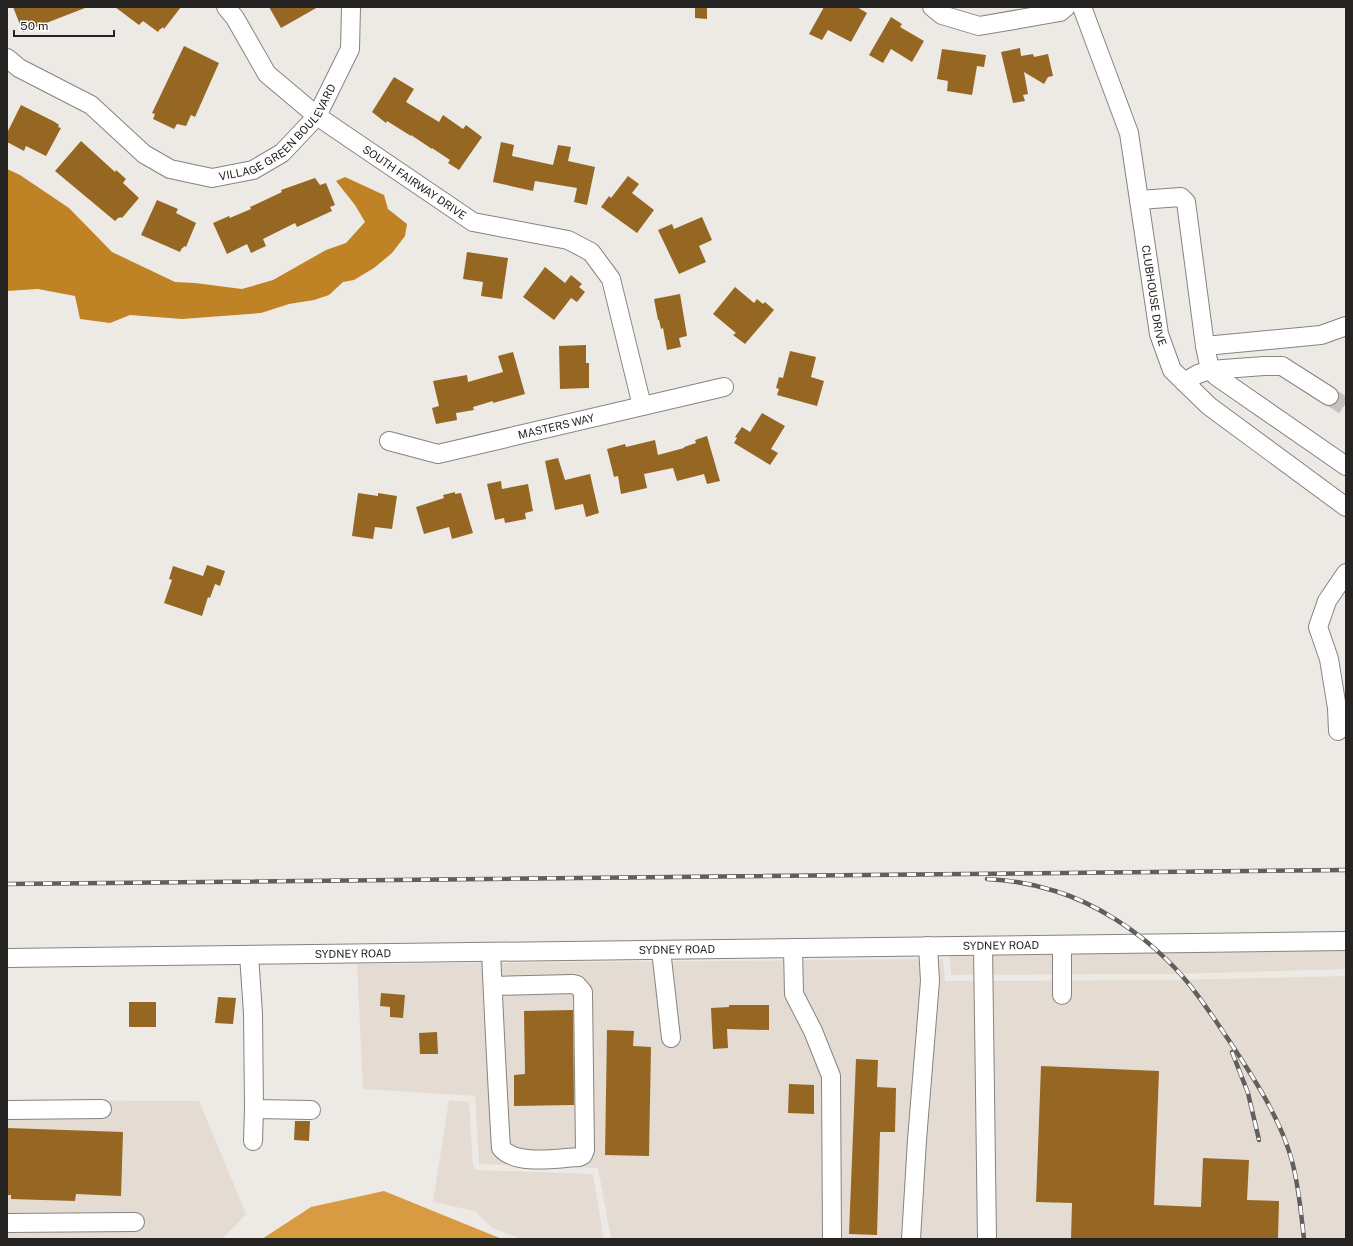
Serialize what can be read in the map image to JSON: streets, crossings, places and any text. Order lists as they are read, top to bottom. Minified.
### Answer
{"streets":{"street":["VILLAGE GREEN BOULEVARD","SOUTH FAIRWAY DRIVE","CLUBHOUSE DRIVE","MASTERS WAY","SYDNEY ROAD"]},"crossings":[["VILLAGE GREEN BOULEVARD","SOUTH FAIRWAY DRIVE"],["SOUTH FAIRWAY DRIVE","MASTERS WAY"]],"scale_bar":"50 m"}
